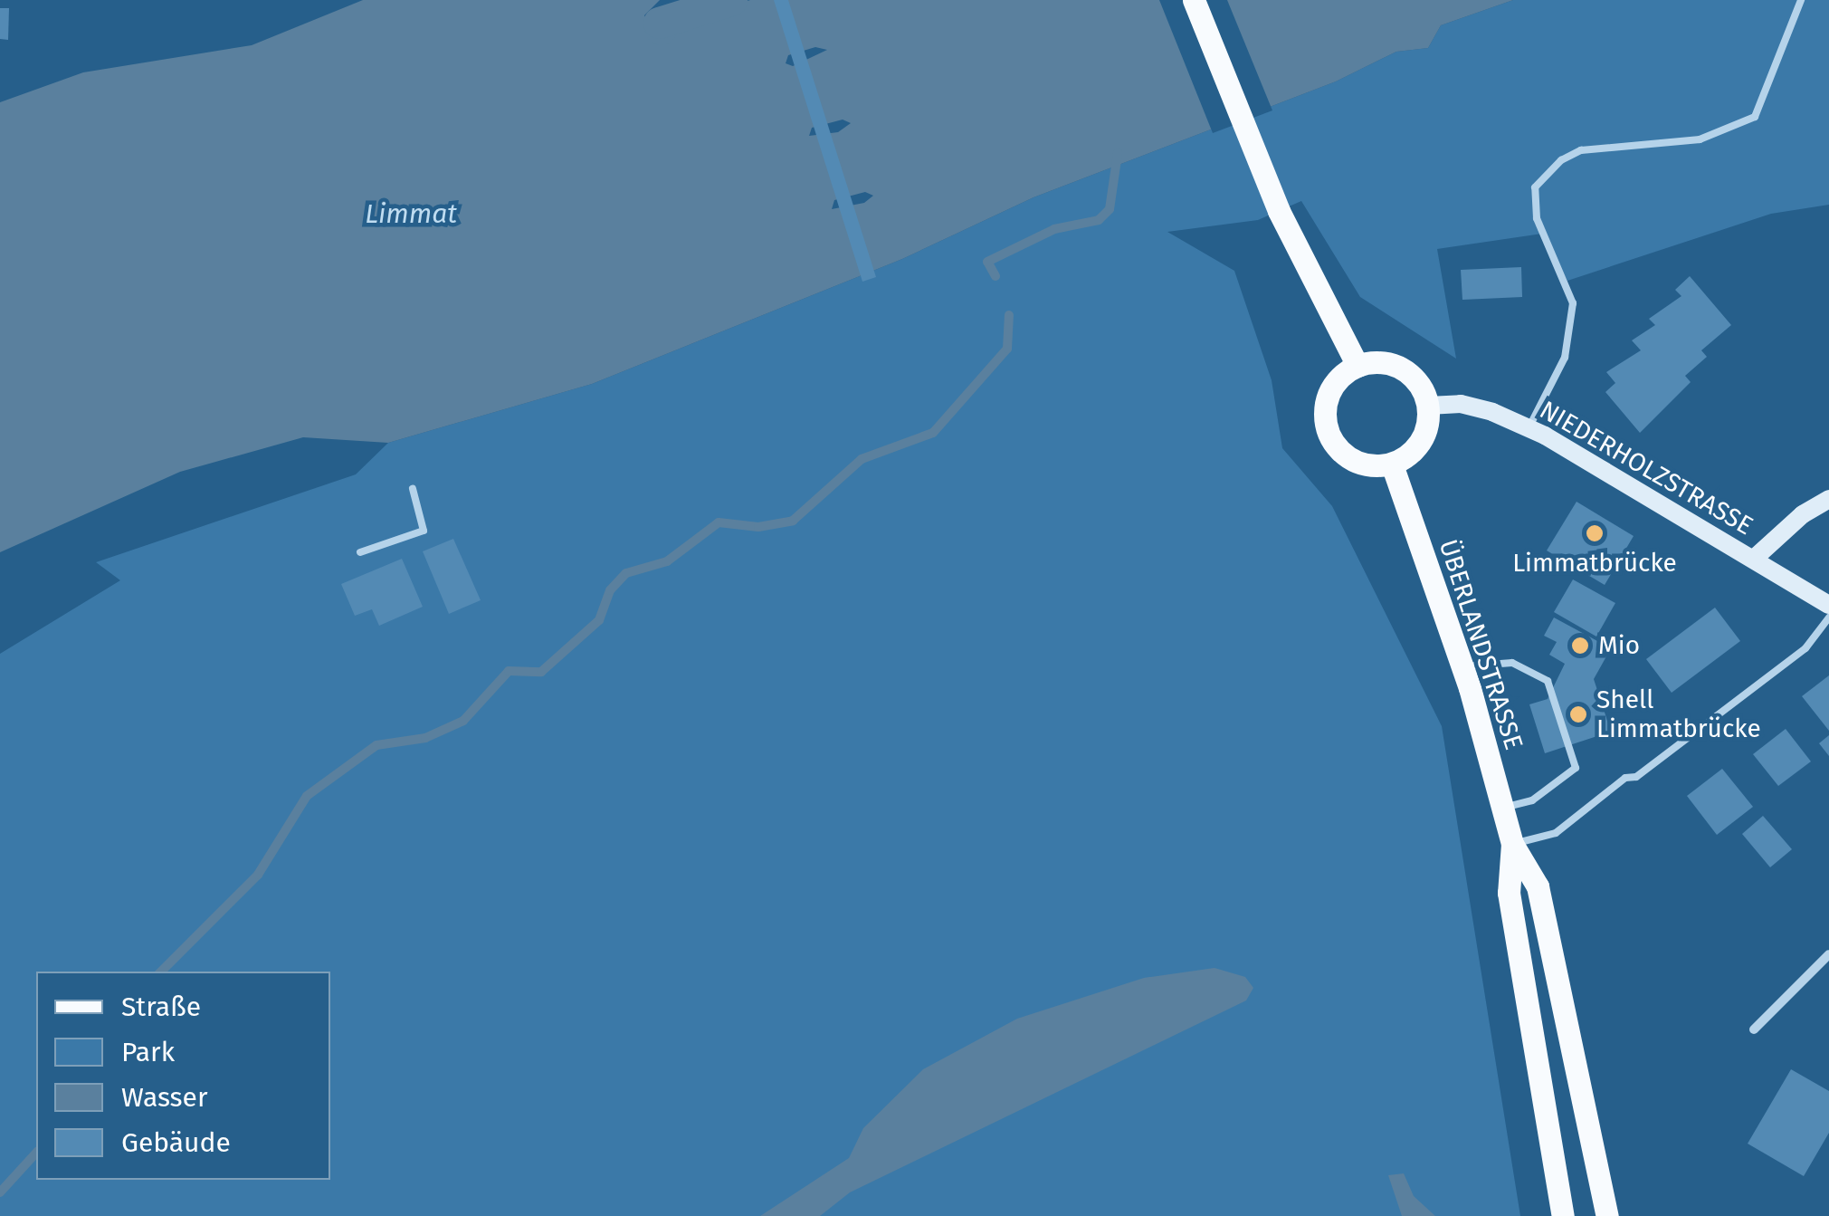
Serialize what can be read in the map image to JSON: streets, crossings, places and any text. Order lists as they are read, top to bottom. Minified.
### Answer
{"streets":{"main road":["NIEDERHOLZSTRASSE","ÜBERLANDSTRASSE"]},"crossings":[["NIEDERHOLZSTRASSE","ÜBERLANDSTRASSE"]],"water":["Limmat"],"places":["Limmatbrücke","Mio","Shell Limmatbrücke"],"legend":["Straße","Park","Wasser","Gebäude"]}
